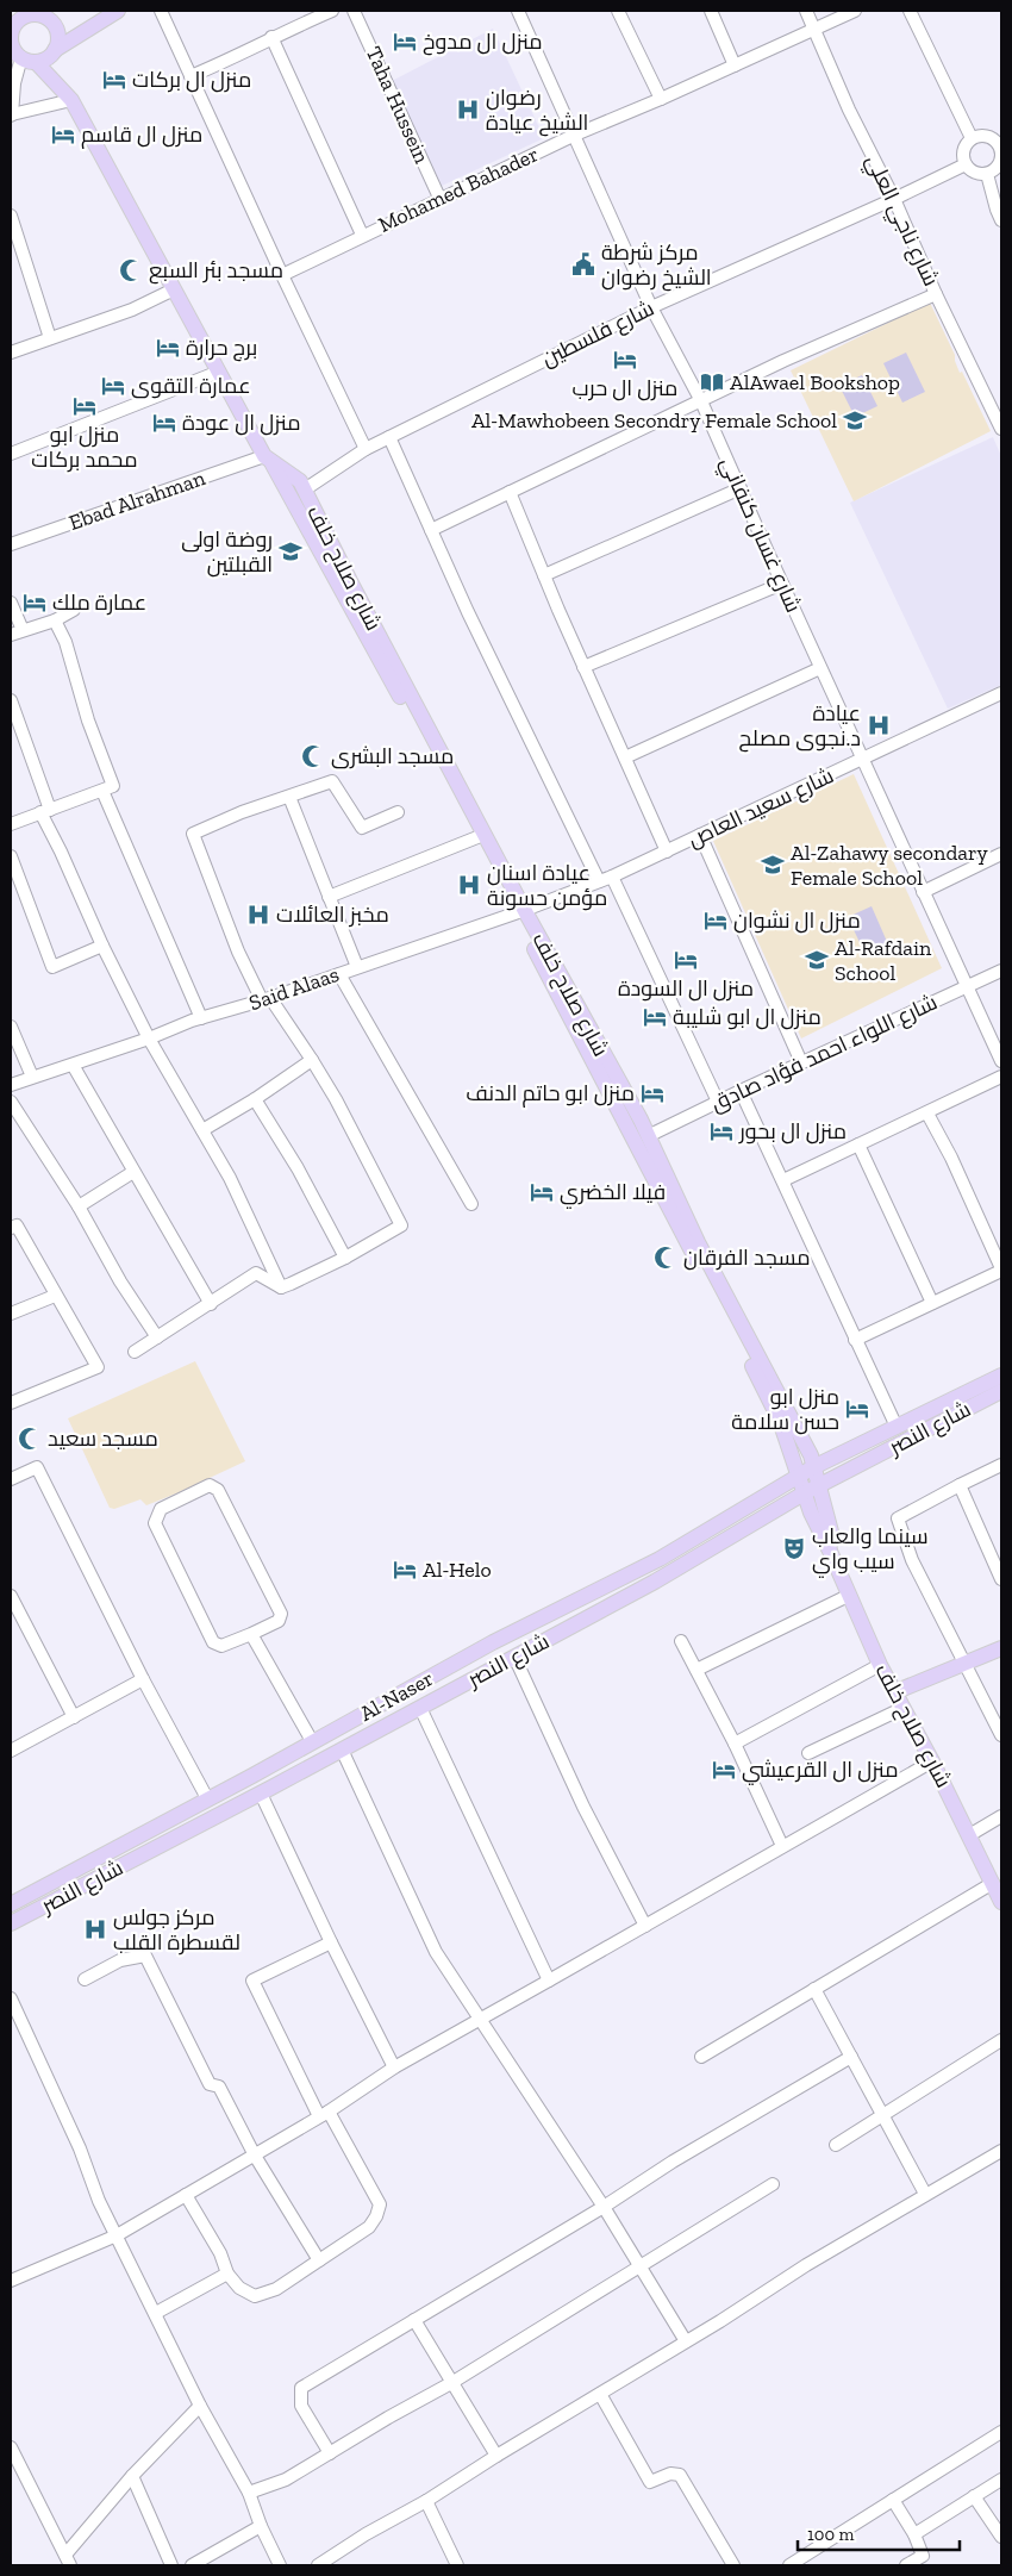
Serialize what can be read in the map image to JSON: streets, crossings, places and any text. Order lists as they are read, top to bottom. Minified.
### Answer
{"streets":{"main road":["شارع صلاح خلف","شارع النصر","Al-Naser"],"street":["Taha Hussein","Mohamed Bahader","شارع ناجي العلي","شارع فلسطين","Ebad Alrahman","شارع غسان كنفاني","شارع سعيد العاص","Said Alaas","شارع اللواء احمد فؤاد صادق"]},"crossings":[["Taha Hussein","Mohamed Bahader"],["Mohamed Bahader","شارع ناجي العلي"],["Mohamed Bahader","شارع غسان كنفاني"],["شارع ناجي العلي","شارع فلسطين"],["شارع فلسطين","شارع غسان كنفاني"],["شارع فلسطين","شارع صلاح خلف"],["Ebad Alrahman","شارع صلاح خلف"],["شارع غسان كنفاني","شارع سعيد العاص"],["شارع غسان كنفاني","شارع اللواء احمد فؤاد صادق"],["شارع صلاح خلف","شارع سعيد العاص"],["شارع صلاح خلف","Said Alaas"],["شارع صلاح خلف","شارع اللواء احمد فؤاد صادق"],["شارع صلاح خلف","شارع النصر"],["شارع صلاح خلف","Al-Naser"],["شارع سعيد العاص","Said Alaas"],["شارع النصر","Al-Naser"]],"places":{"hotel":["منزل ال مدوخ","منزل ال بركات","منزل ال قاسم","برج حرارة","منزل ال حرب","عمارة التقوى","منزل ابو محمد بركات","منزل ال عودة","عمارة ملك","منزل ال نشوان","منزل ال السودة","منزل ال ابو شليبة","منزل ابو حاتم الدنف","منزل ال بحور","فيلا الخضري","منزل ابو حسن سلامة","Al-Helo","منزل ال القرعيشي"],"hospital":["رضوان الشيخ عيادة","عيادة د.نجوى مصلح","عيادة اسنان مؤمن حسونة","مخبز العائلات","مركز جولس لقسطرة القلب"],"public building":["مركز شرطة الشيخ رضوان"],"mosque":["مسجد بئر السبع","مسجد البشرى","مسجد الفرقان","مسجد سعيد"],"library":["AlAwael Bookshop"],"school or university":["Al-Mawhobeen Secondry Female School","روضة اولى القبلتين","Al-Zahawy secondary Female School","Al-Rafdain School"],"theatre":["سينما والعاب سيب واي"]},"scale_bar":"100 m"}
